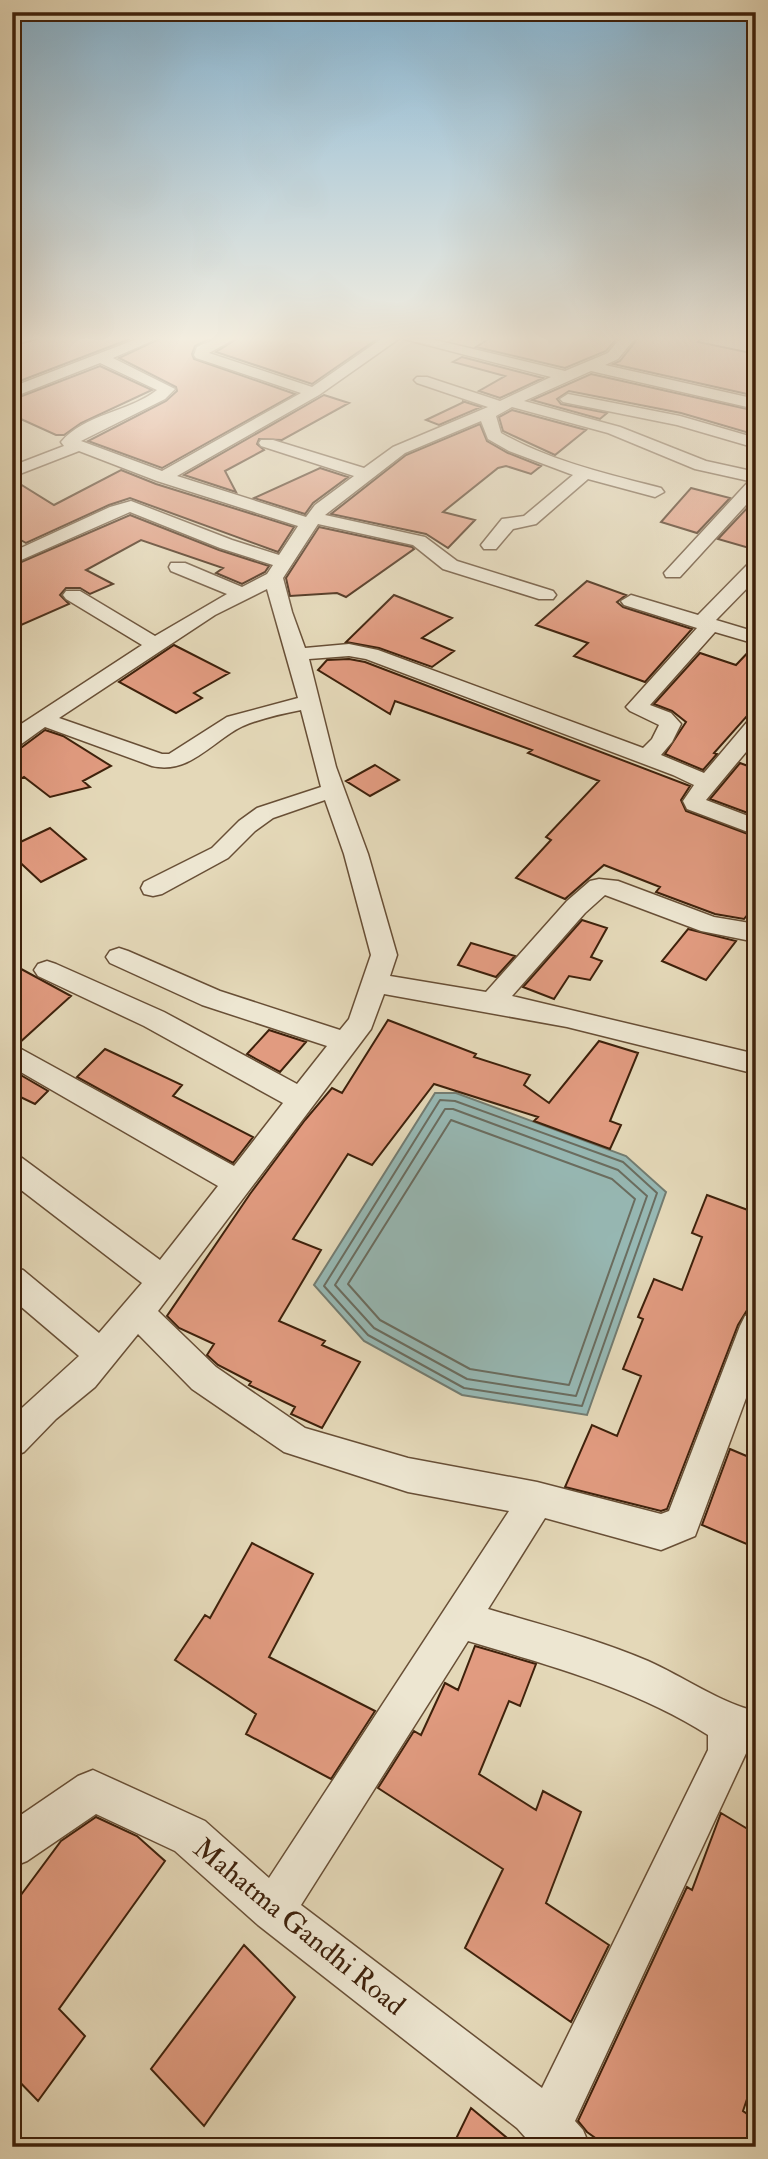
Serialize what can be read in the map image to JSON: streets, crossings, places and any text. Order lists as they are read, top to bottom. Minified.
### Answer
{"streets":{"street":["Mahatma Gandhi Road"]}}
